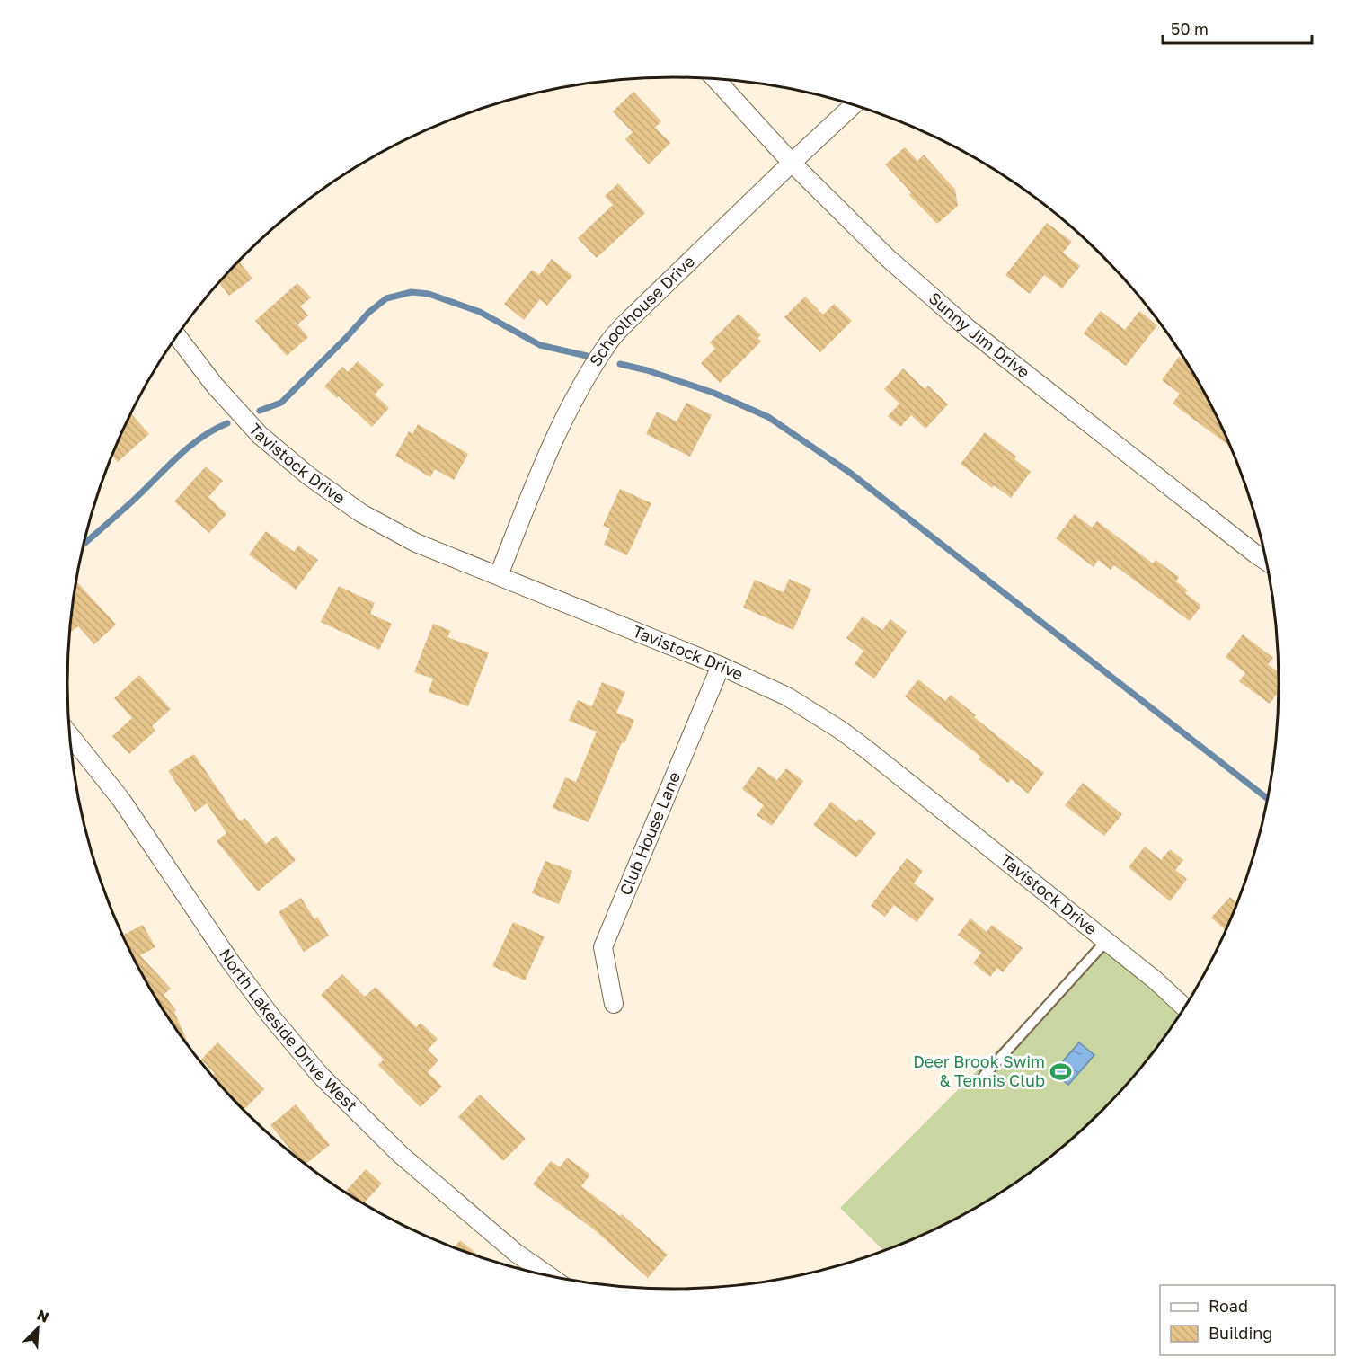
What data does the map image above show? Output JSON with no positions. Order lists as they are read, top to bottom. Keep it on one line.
{"streets":{"street":["Schoolhouse Drive","Sunny Jim Drive","Tavistock Drive","Club House Lane","North Lakeside Drive West"]},"crossings":[["Schoolhouse Drive","Sunny Jim Drive"],["Schoolhouse Drive","Tavistock Drive"],["Tavistock Drive","Club House Lane"]],"places":{"sports":["Deer Brook Swim & Tennis Club"]},"legend":["Road","Building"],"scale_bar":"50 m","north":"top right"}
